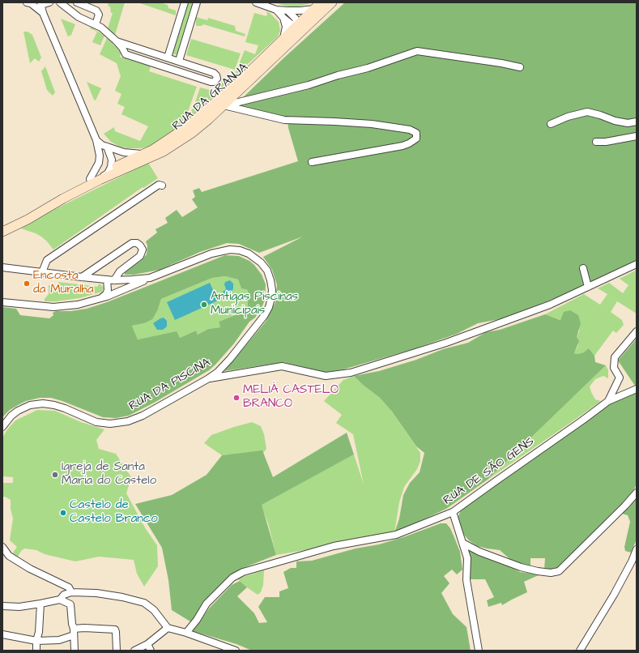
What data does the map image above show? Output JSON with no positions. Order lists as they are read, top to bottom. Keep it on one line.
{"streets":{"main road":["RUA DA GRANJA"],"street":["RUA DA PISCINA","RUA DE SÃO GENS"]},"places":["Encosta da Muralha","Antigas Piscinas Municipais","MELIÁ CASTELO BRANCO","Igreja de Santa Maria do Castelo","Castelo de Castelo Branco"]}
